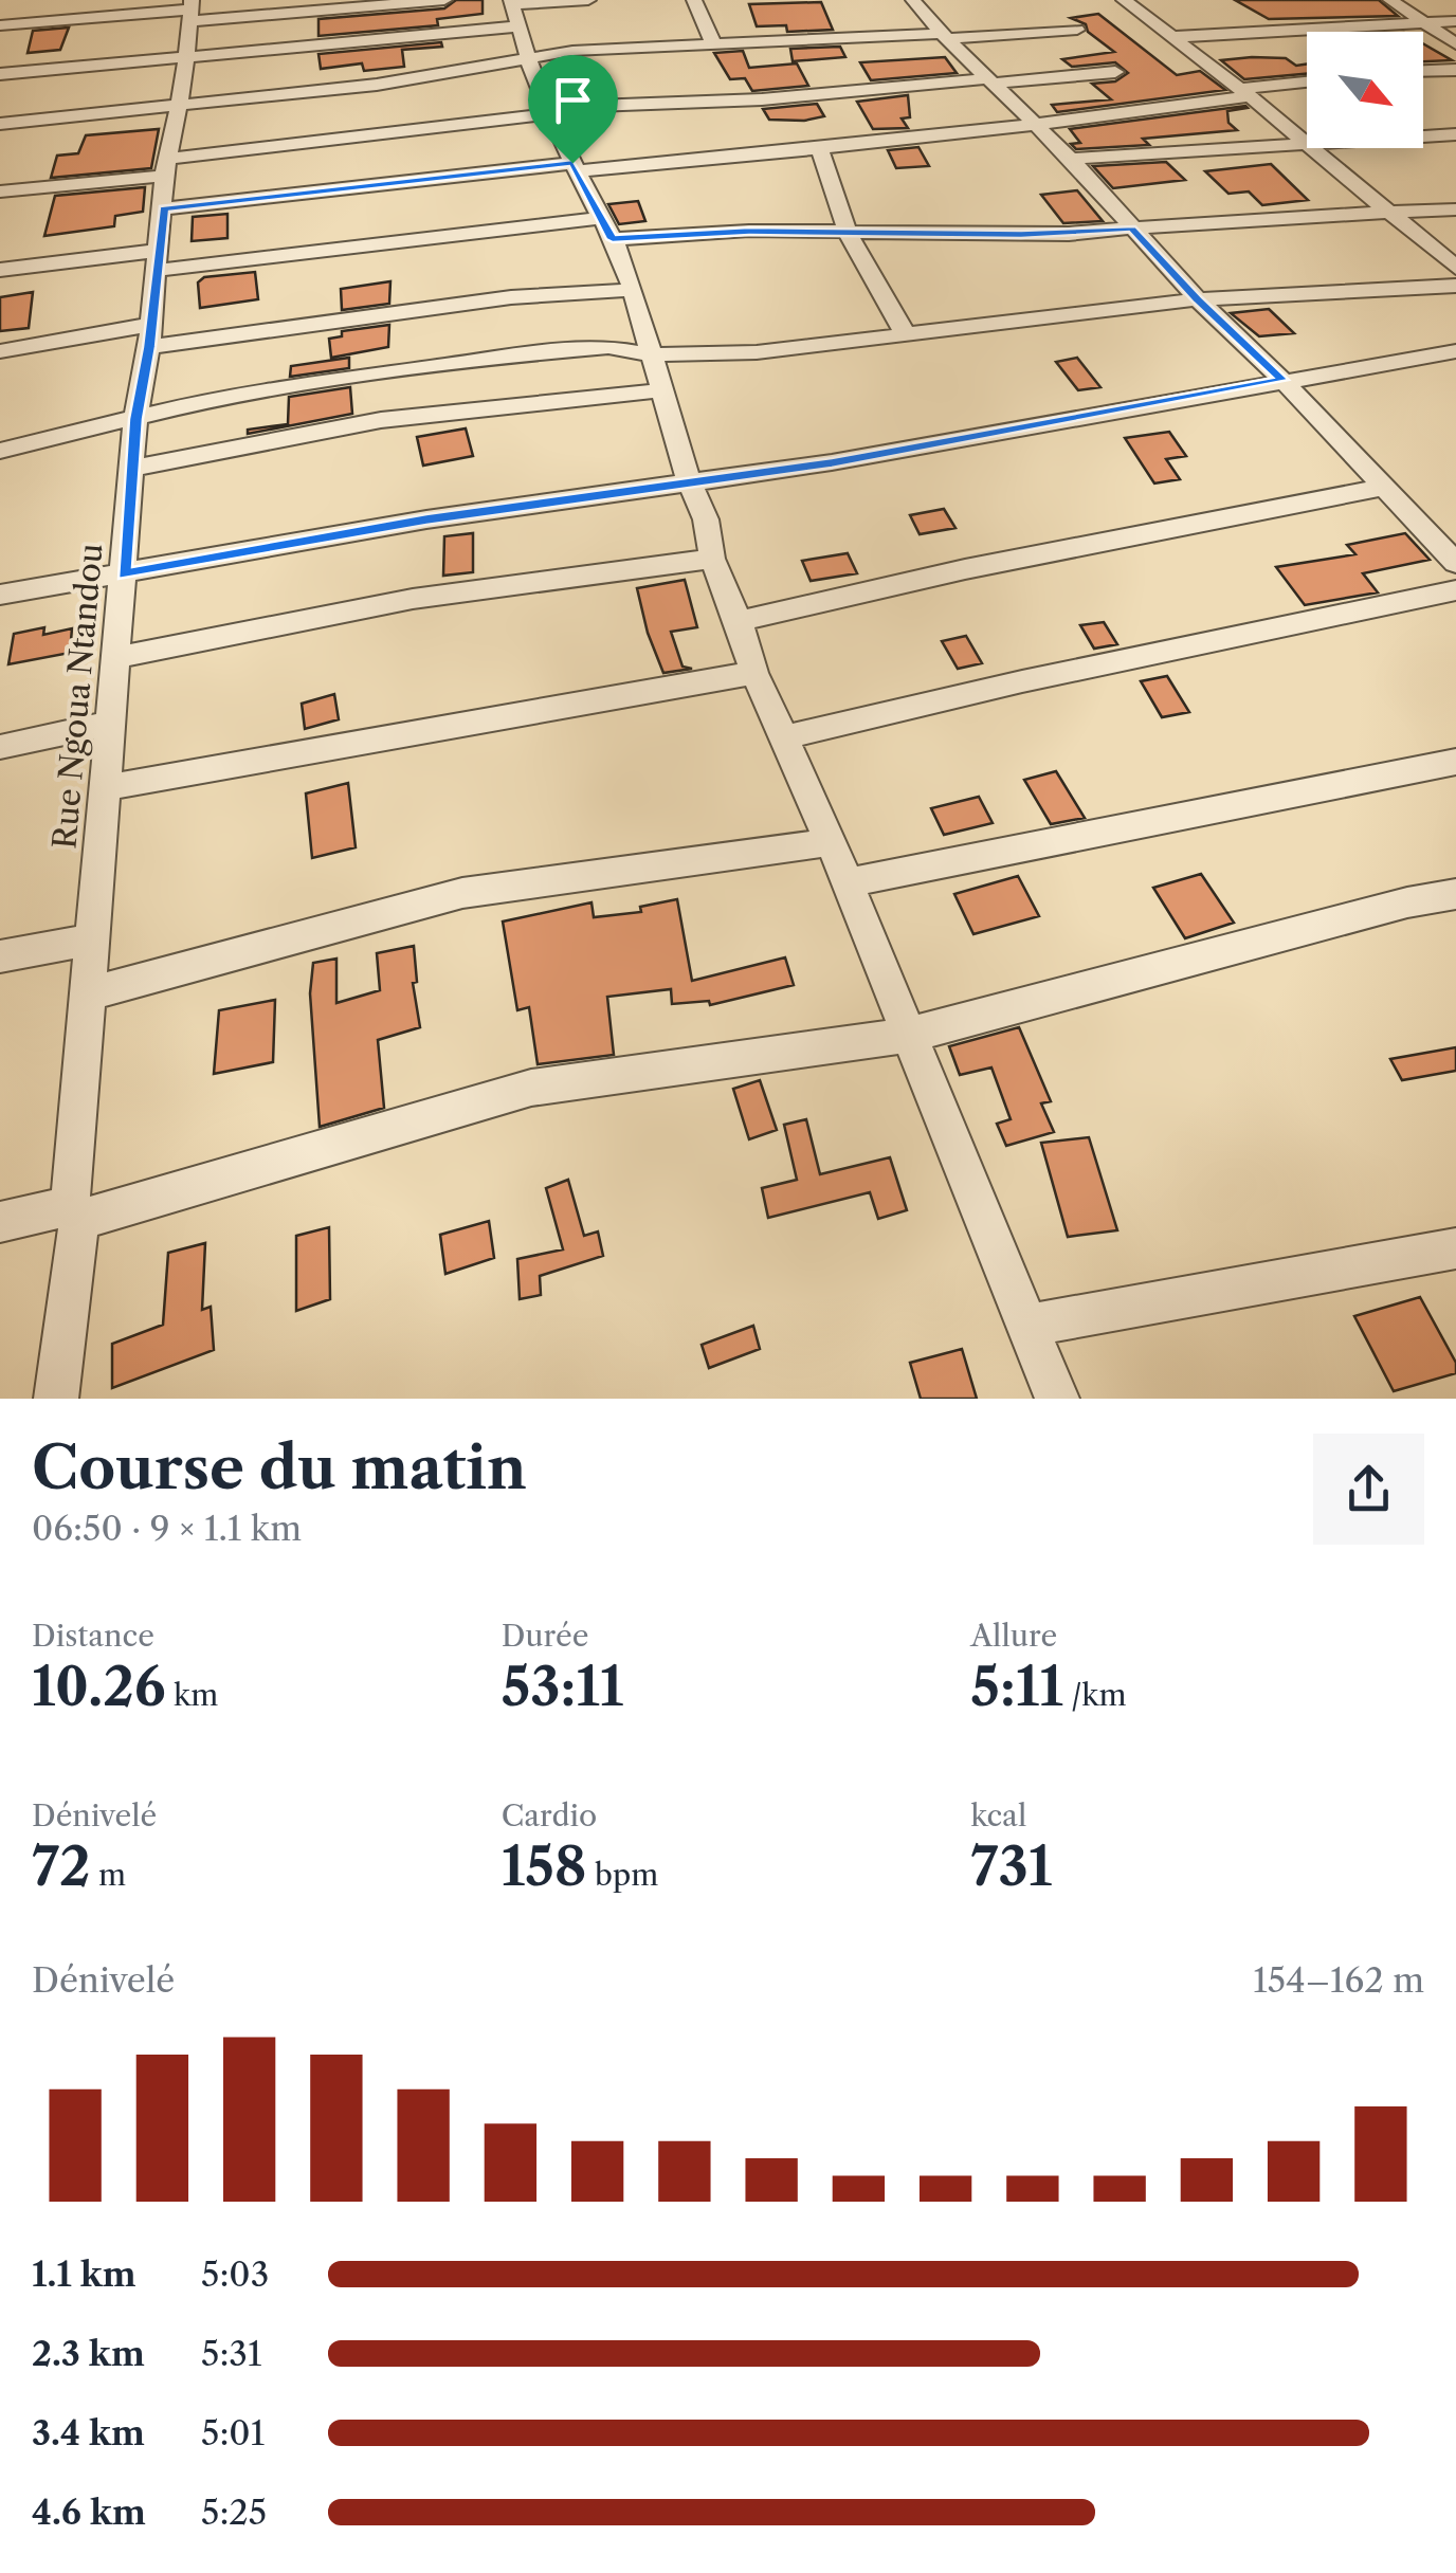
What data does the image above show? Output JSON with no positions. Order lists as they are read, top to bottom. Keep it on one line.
{"streets":{"street":["Rue Ngoua Ntandou"]},"north":"bottom right","page":{"heading":["Course du matin","06:50 · 9 × 1.1 km"],"stats":[["Distance","10.26 km"],["Durée","53:11"],["Allure","5:11 /km"],["Dénivelé","72 m"],["Cardio","158 bpm"],["kcal","731"]],"chart":["Dénivelé","154–162 m"],"list":[{"name":"1.1 km","note":"5:03"},{"name":"2.3 km","note":"5:31"},{"name":"3.4 km","note":"5:01"},{"name":"4.6 km","note":"5:25"}]}}
